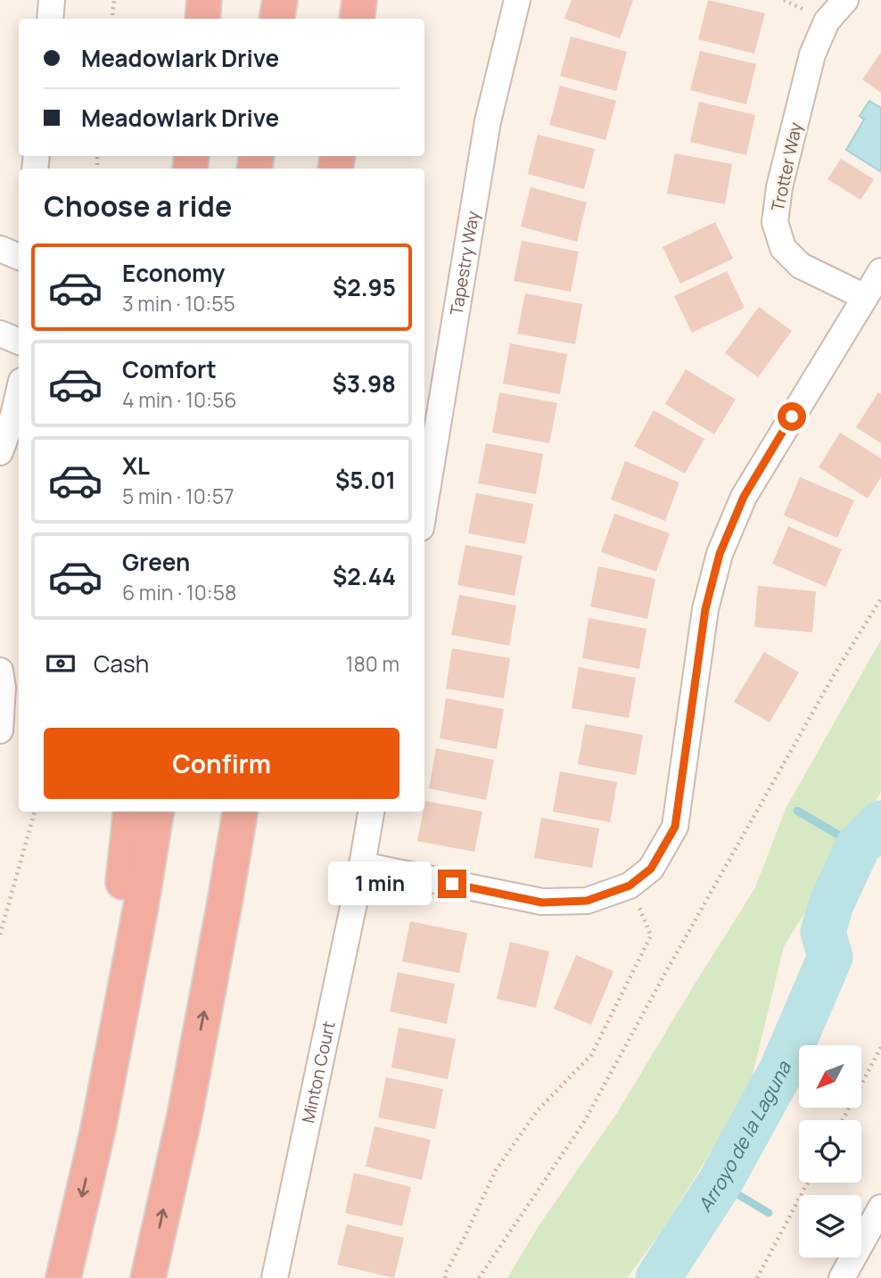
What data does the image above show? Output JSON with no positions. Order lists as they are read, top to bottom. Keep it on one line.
{"streets":{"street":["Trotter Way","Tapestry Way","Minton Court"]},"water":["Arroyo de la Laguna"],"north":"bottom left","page":{"banner":["Meadowlark Drive","Meadowlark Drive"],"heading":"Choose a ride","list":[{"name":"Economy","note":"3 min · 10:55","value":"$2.95"},{"name":"Comfort","note":"4 min · 10:56","value":"$3.98"},{"name":"XL","note":"5 min · 10:57","value":"$5.01"},{"name":"Green","note":"6 min · 10:58","value":"$2.44"}],"pay":["Cash","180 m"],"buttons":"Confirm","bubble":"1 min"}}
